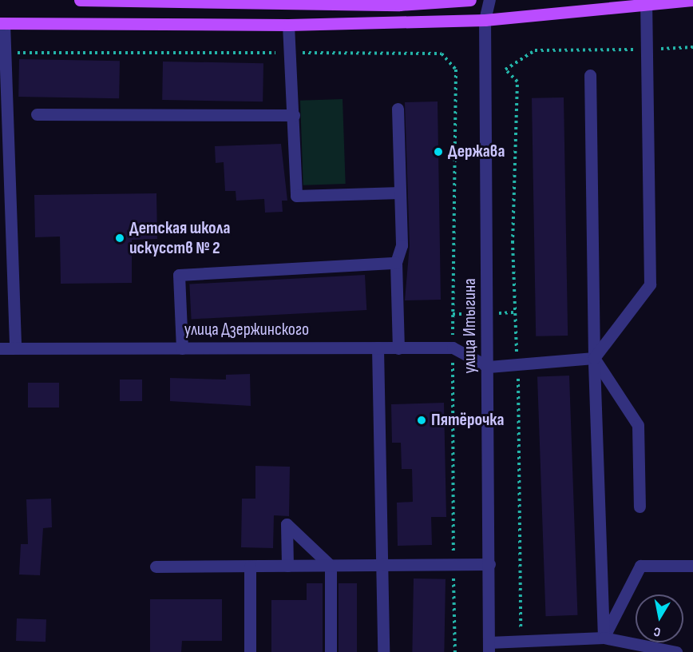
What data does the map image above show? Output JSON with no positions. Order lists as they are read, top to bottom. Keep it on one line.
{"streets":{"street":["улица Итыгина","улица Дзержинского"]},"crossings":[["улица Итыгина","улица Дзержинского"]],"places":["Держава","Детская школа искусств № 2","Пятёрочка"],"north":"bottom"}
